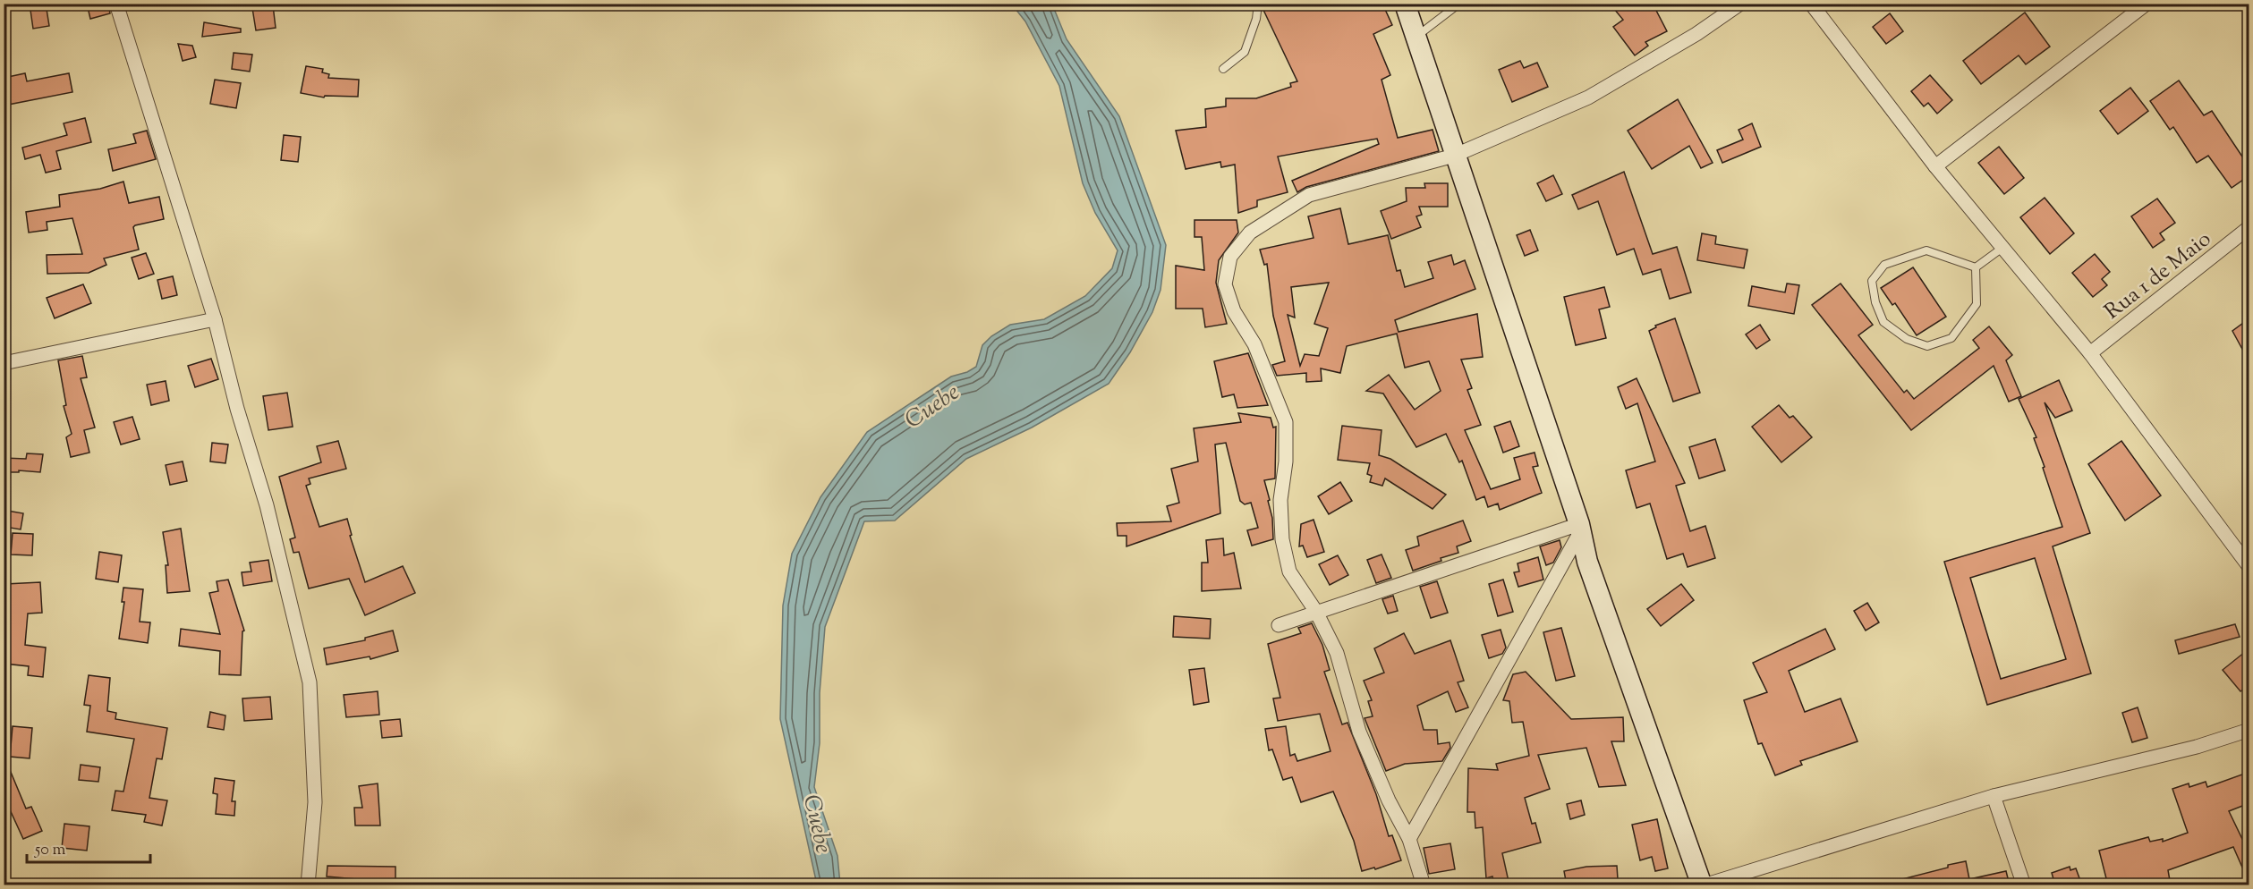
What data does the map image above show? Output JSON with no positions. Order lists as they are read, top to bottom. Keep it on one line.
{"streets":{"street":["Rua 1 de Maio"]},"water":["Cuebe"],"scale_bar":"50 m"}
